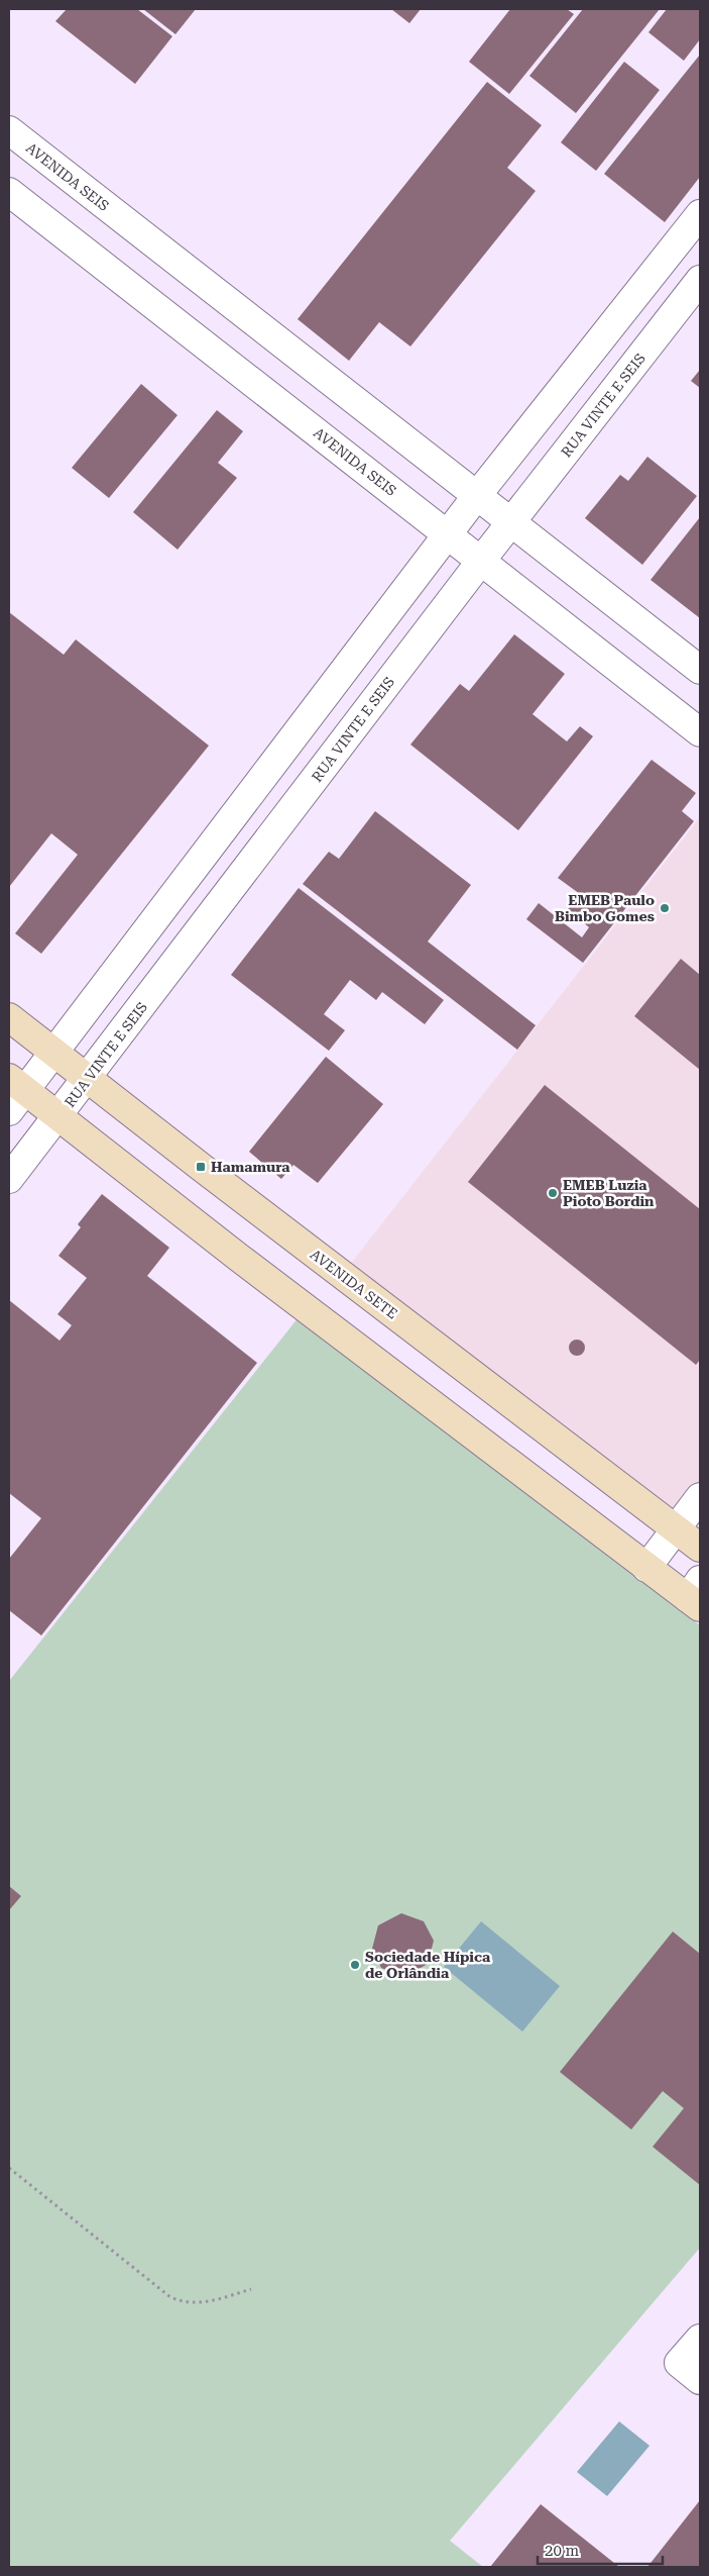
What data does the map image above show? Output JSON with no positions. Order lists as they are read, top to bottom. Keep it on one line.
{"streets":{"street":["AVENIDA SEIS","RUA VINTE E SEIS","AVENIDA SETE"]},"crossings":[["AVENIDA SEIS","RUA VINTE E SEIS"],["RUA VINTE E SEIS","AVENIDA SETE"]],"places":{"other":["EMEB Paulo Bimbo Gomes","EMEB Luzia Pioto Bordin","Sociedade Hípica de Orlândia"],"transit":["Hamamura"]},"scale_bar":"20 m"}
